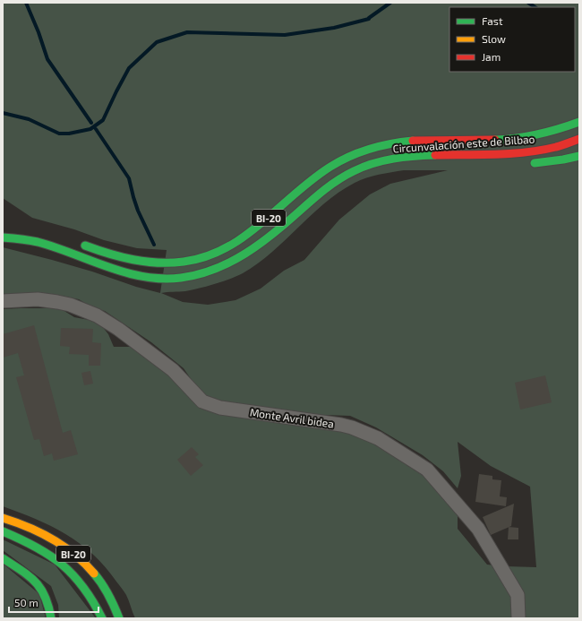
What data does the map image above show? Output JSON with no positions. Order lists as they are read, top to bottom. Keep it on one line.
{"streets":{"main road":["Circunvalación este de Bilbao","BI-20"],"street":["Monte Avril bidea"]},"legend":["Fast","Slow","Jam"],"scale_bar":"50 m"}
